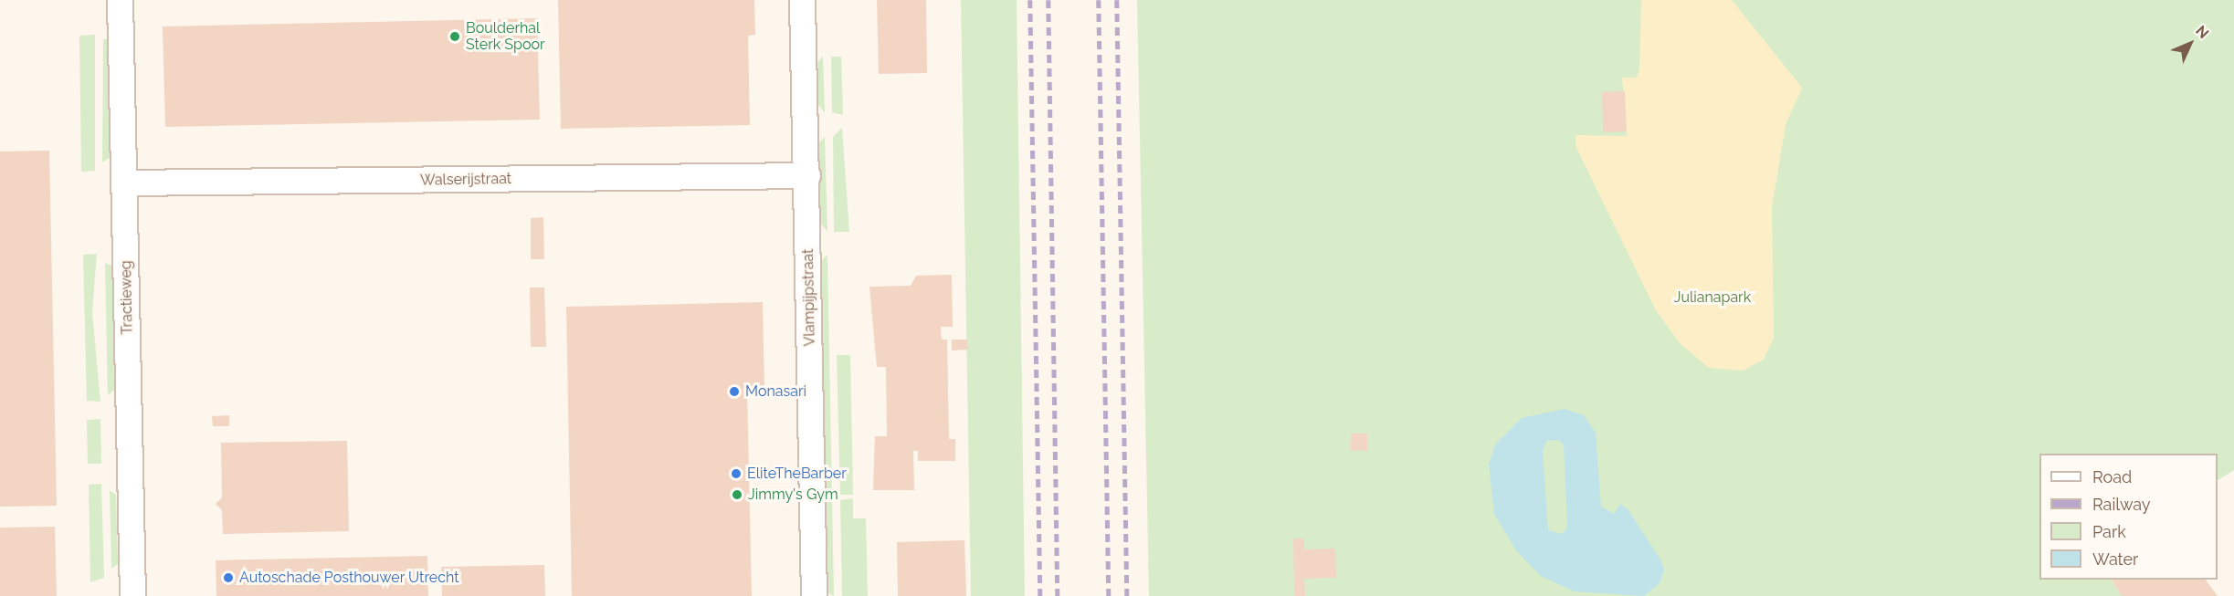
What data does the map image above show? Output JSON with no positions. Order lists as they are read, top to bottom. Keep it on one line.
{"streets":{"street":["Walserijstraat","Tractieweg","Vlampijpstraat"]},"crossings":[["Walserijstraat","Tractieweg"],["Walserijstraat","Vlampijpstraat"]],"parks":["Julianapark"],"places":["Boulderhal Sterk Spoor","Monasari","EliteTheBarber","Jimmy's Gym","Autoschade Posthouwer Utrecht"],"legend":["Road","Railway","Park","Water"],"north":"top right"}
